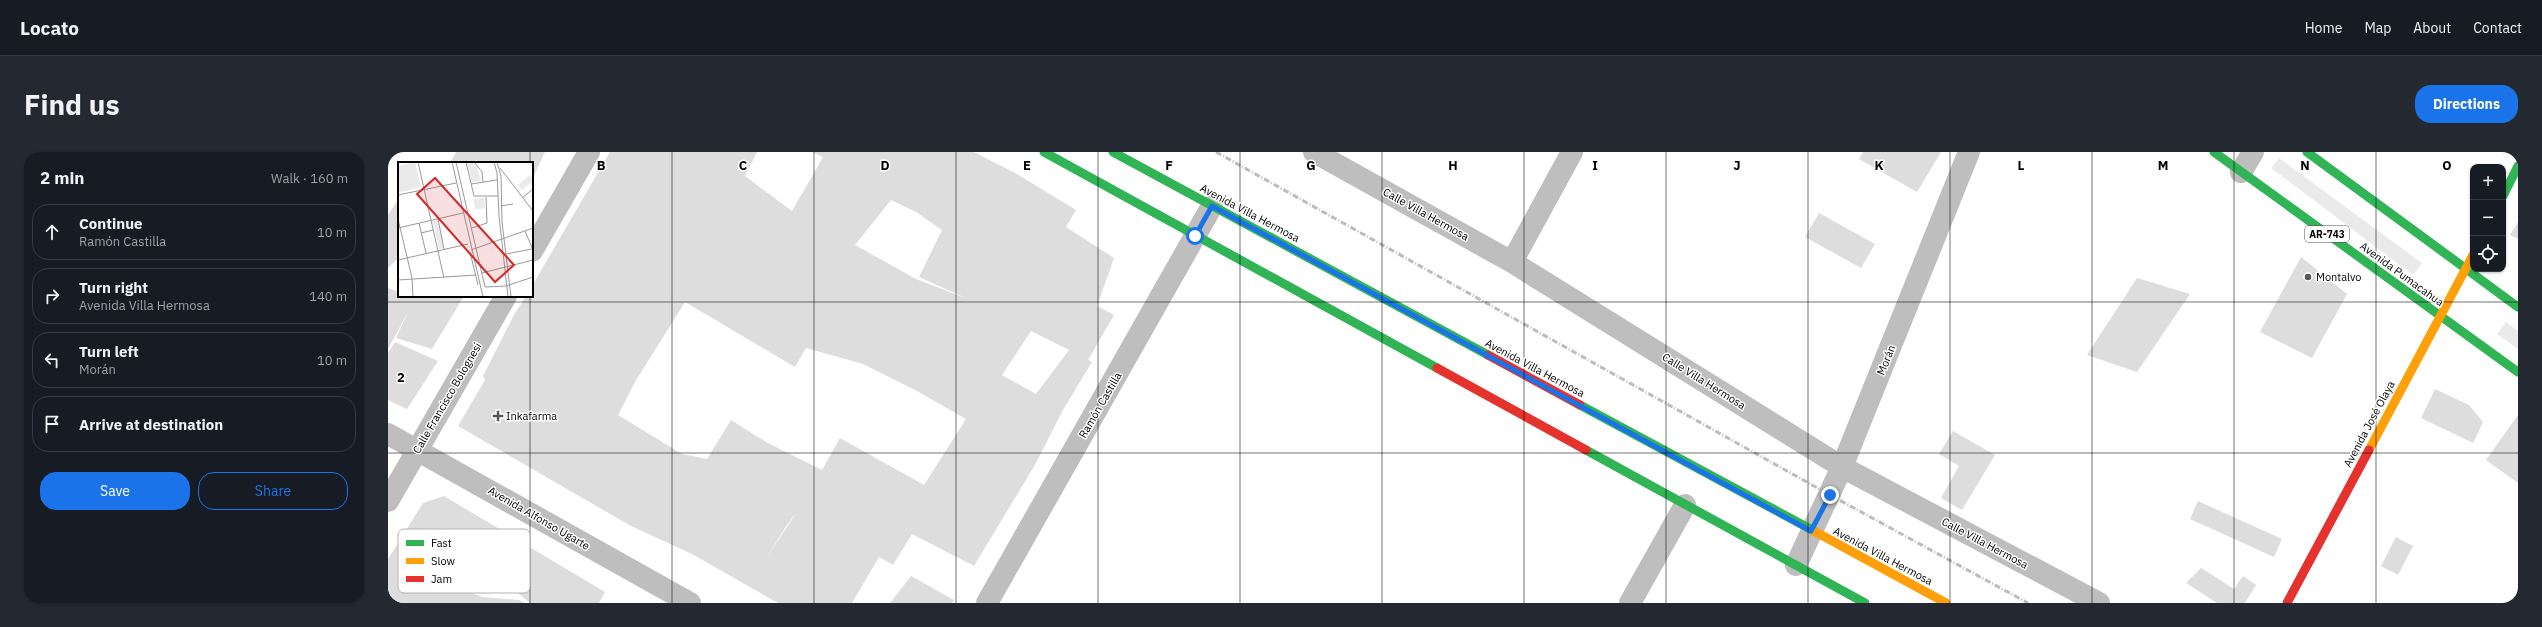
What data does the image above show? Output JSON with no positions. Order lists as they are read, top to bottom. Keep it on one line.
{"streets":{"main road":["Avenida Villa Hermosa","AR-743","Avenida Pumacahua","Avenida José Olaya"],"street":["Calle Villa Hermosa","Morán","Calle Francisco Bolognesi","Ramón Castilla","Avenida Alfonso Ugarte"]},"crossings":[["Avenida Villa Hermosa","Morán"],["Avenida Villa Hermosa","Ramón Castilla"],["Calle Villa Hermosa","Morán"],["Avenida Pumacahua","Avenida José Olaya"],["Calle Francisco Bolognesi","Avenida Alfonso Ugarte"]],"places":{"other":["Montalvo"],"health":["Inkafarma"]},"legend":["Fast","Slow","Jam"],"page":{"header":"Locato","nav":["Home","Map","About","Contact"],"buttons":["Directions",["Save","Share"]],"title":"Find us","heading":["2 min","Walk · 160 m"],"map_buttons":["+","−"],"list":[["Continue","Ramón Castilla","10 m"],["Turn right","Avenida Villa Hermosa","140 m"],["Turn left","Morán","10 m"],"Arrive at destination"]},"grid":{"columns":["B","C","D","E","F","G","H","I","J","K","L","M","N","O"],"rows":["2"]}}
